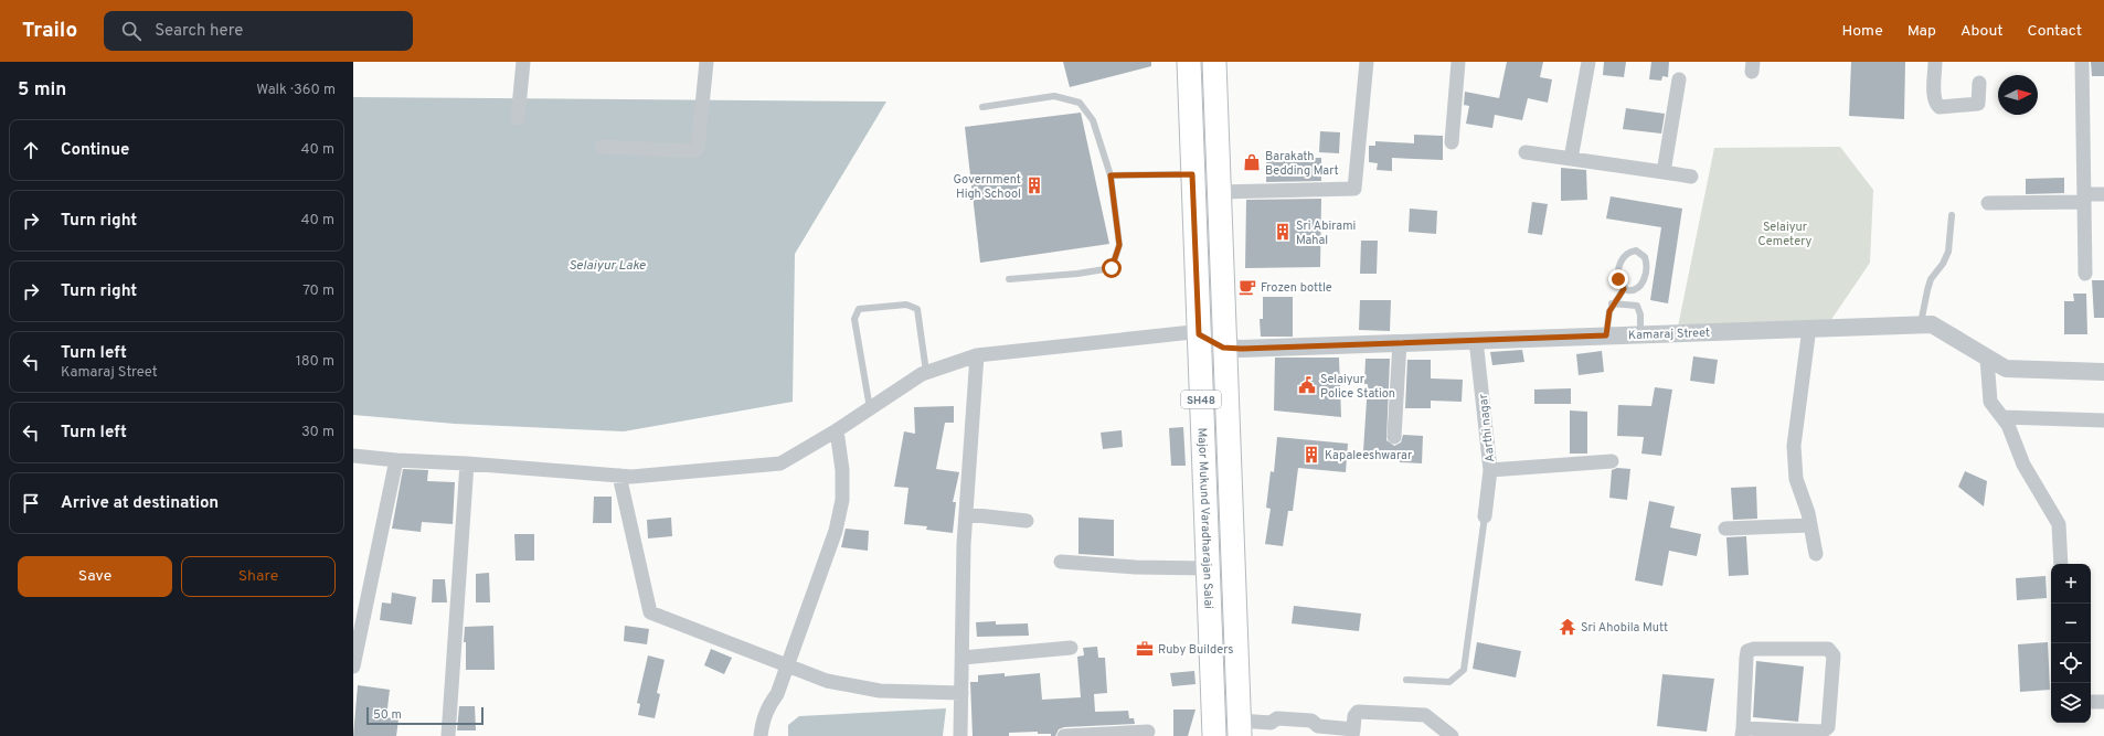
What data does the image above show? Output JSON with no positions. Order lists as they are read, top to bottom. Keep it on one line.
{"streets":{"main road":["SH48","Major Mukund Varadharajan Salai"],"street":["Kamaraj Street","Aarthi nagar"]},"crossings":[["Kamaraj Street","Aarthi nagar"],["Kamaraj Street","Major Mukund Varadharajan Salai"]],"water":["Selaiyur Lake"],"parks":["Selaiyur Cemetery"],"places":{"shop":["Barakath Bedding Mart"],"building":["Government High School","Sri Abirami Mahal","Kapaleeshwarar"],"cafe":["Frozen bottle"],"public building":["Selaiyur Police Station"],"temple":["Sri Ahobila Mutt"],"office":["Ruby Builders"]},"scale_bar":"50 m","north":"right","page":{"header":"Trailo","search":"Search here","nav":["Home","Map","About","Contact"],"heading":["5 min","Walk · 360 m"],"list":[["Continue","40 m"],["Turn right","40 m"],["Turn right","70 m"],["Turn left","Kamaraj Street","180 m"],["Turn left","30 m"],"Arrive at destination"],"buttons":["Save","Share"],"map_buttons":["+","−"],"scale":"50 m"}}
